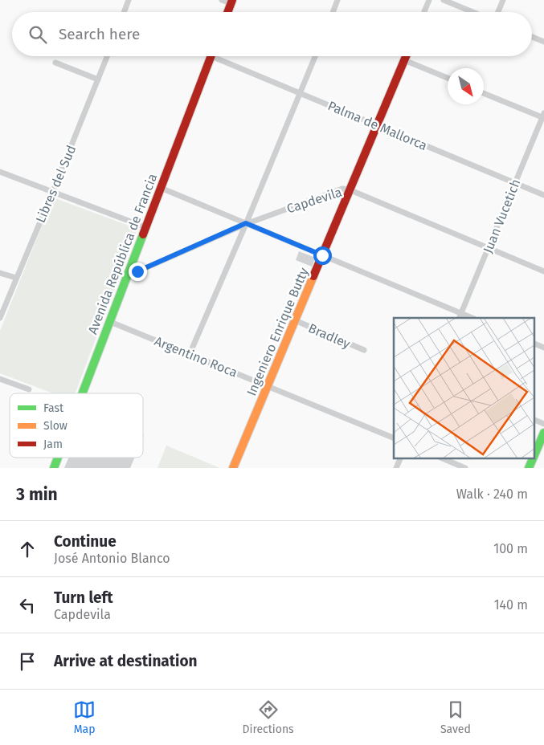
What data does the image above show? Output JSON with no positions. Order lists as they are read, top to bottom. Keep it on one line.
{"streets":{"main road":["Avenida República de Francia","Ingeniero Enrique Butty"],"street":["Palma de Mallorca","Libres del Sud","Capdevila","Juan Vucetich","Bradley","Argentino Roca"]},"crossings":[["Palma de Mallorca","Juan Vucetich"],["Palma de Mallorca","Ingeniero Enrique Butty"],["Capdevila","Juan Vucetich"],["Capdevila","Avenida República de Francia"],["Capdevila","Ingeniero Enrique Butty"],["Avenida República de Francia","Argentino Roca"],["Ingeniero Enrique Butty","Bradley"],["Ingeniero Enrique Butty","Argentino Roca"]],"legend":["Fast","Slow","Jam"],"north":"bottom right","page":{"search":"Search here","heading":["3 min","Walk · 240 m"],"list":[["Continue","José Antonio Blanco","100 m"],["Turn left","Capdevila","140 m"],"Arrive at destination"],"nav":["Map","Directions","Saved"]}}
